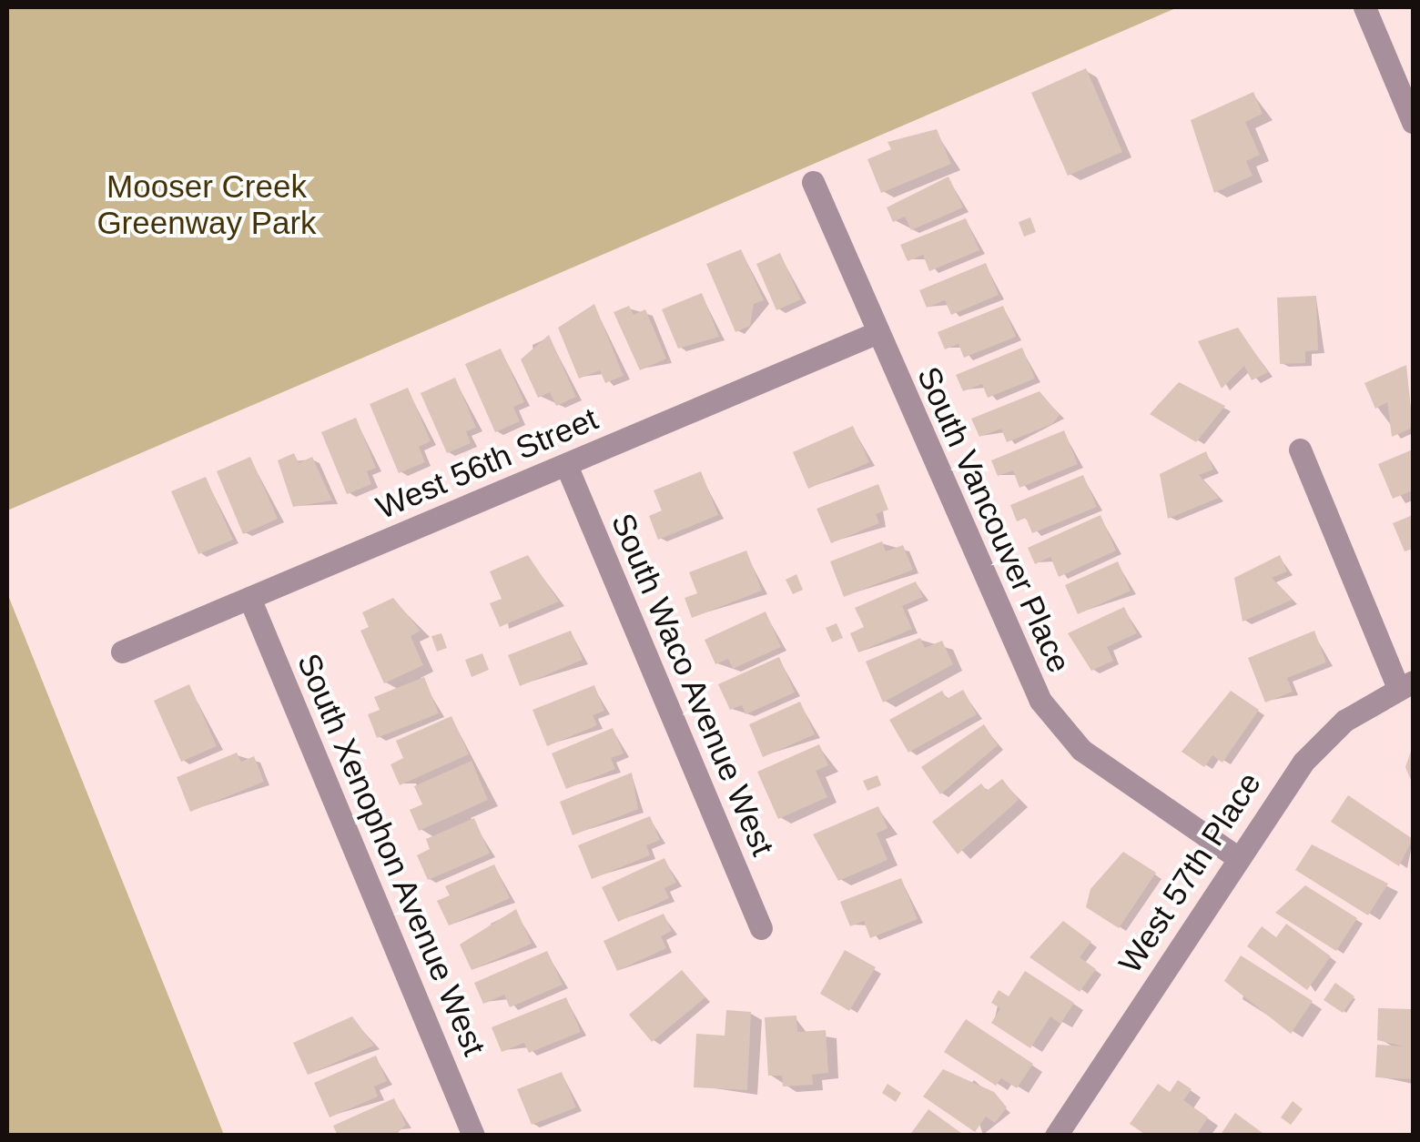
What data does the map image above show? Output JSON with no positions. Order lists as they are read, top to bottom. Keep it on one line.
{"streets":{"street":["West 56th Street","South Vancouver Place","South Waco Avenue West","South Xenophon Avenue West","West 57th Place"]},"crossings":[["West 56th Street","South Vancouver Place"],["West 56th Street","South Waco Avenue West"],["West 56th Street","South Xenophon Avenue West"],["South Vancouver Place","West 57th Place"]],"parks":["Mooser Creek Greenway Park"]}
